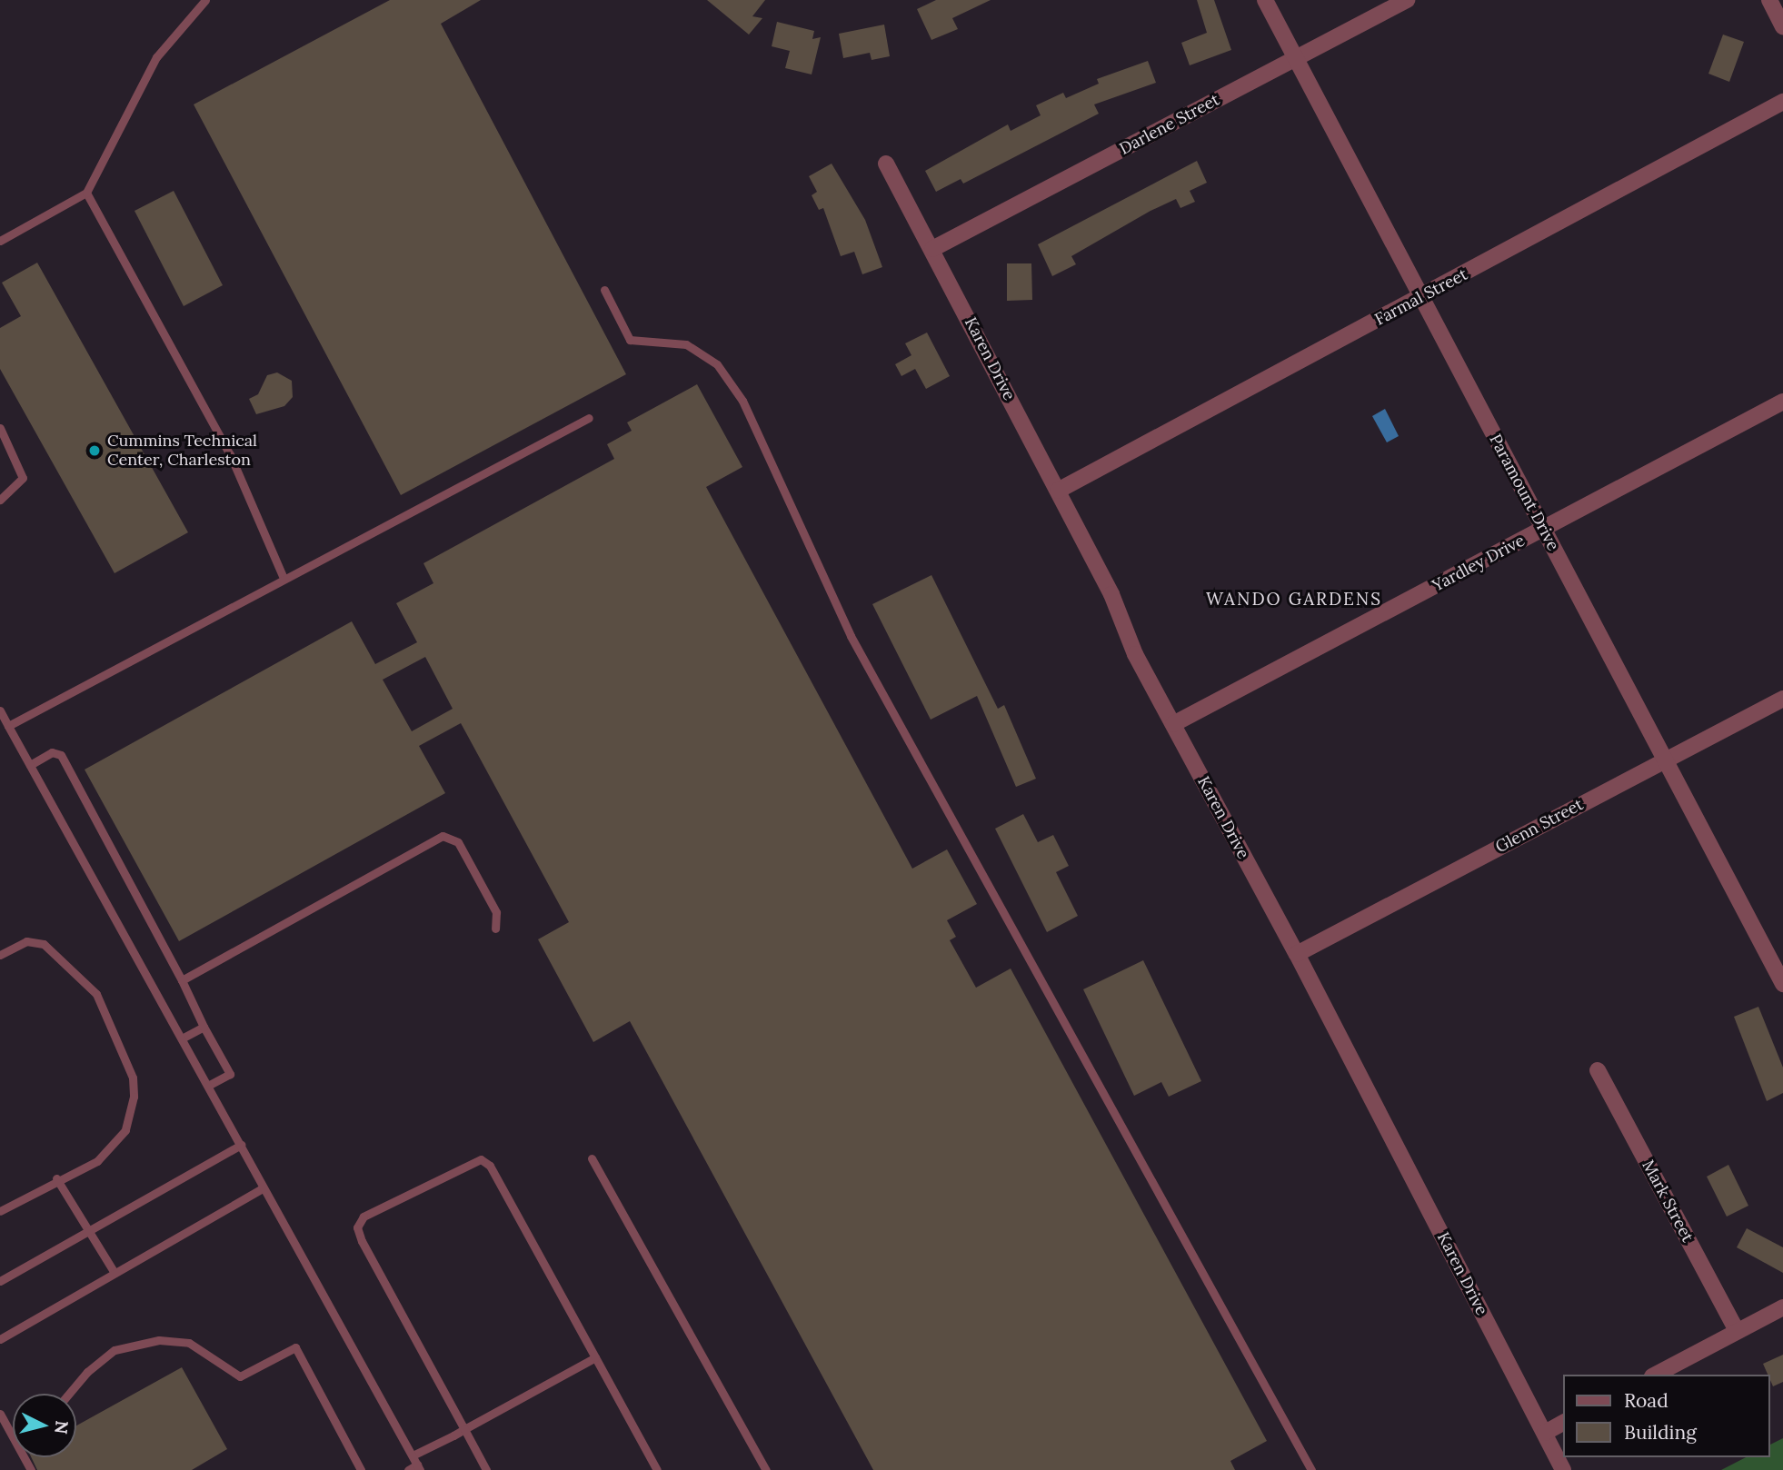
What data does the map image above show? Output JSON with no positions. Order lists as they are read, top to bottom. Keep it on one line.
{"streets":{"street":["Darlene Street","Farmal Street","Karen Drive","Paramount Drive","Yardley Drive","Glenn Street","Mark Street"]},"crossings":[["Darlene Street","Karen Drive"],["Darlene Street","Paramount Drive"],["Farmal Street","Karen Drive"],["Farmal Street","Paramount Drive"],["Karen Drive","Yardley Drive"],["Karen Drive","Glenn Street"],["Paramount Drive","Yardley Drive"],["Paramount Drive","Glenn Street"]],"districts":["WANDO GARDENS"],"places":["Cummins Technical Center, Charleston"],"legend":["Road","Building"],"north":"right"}
